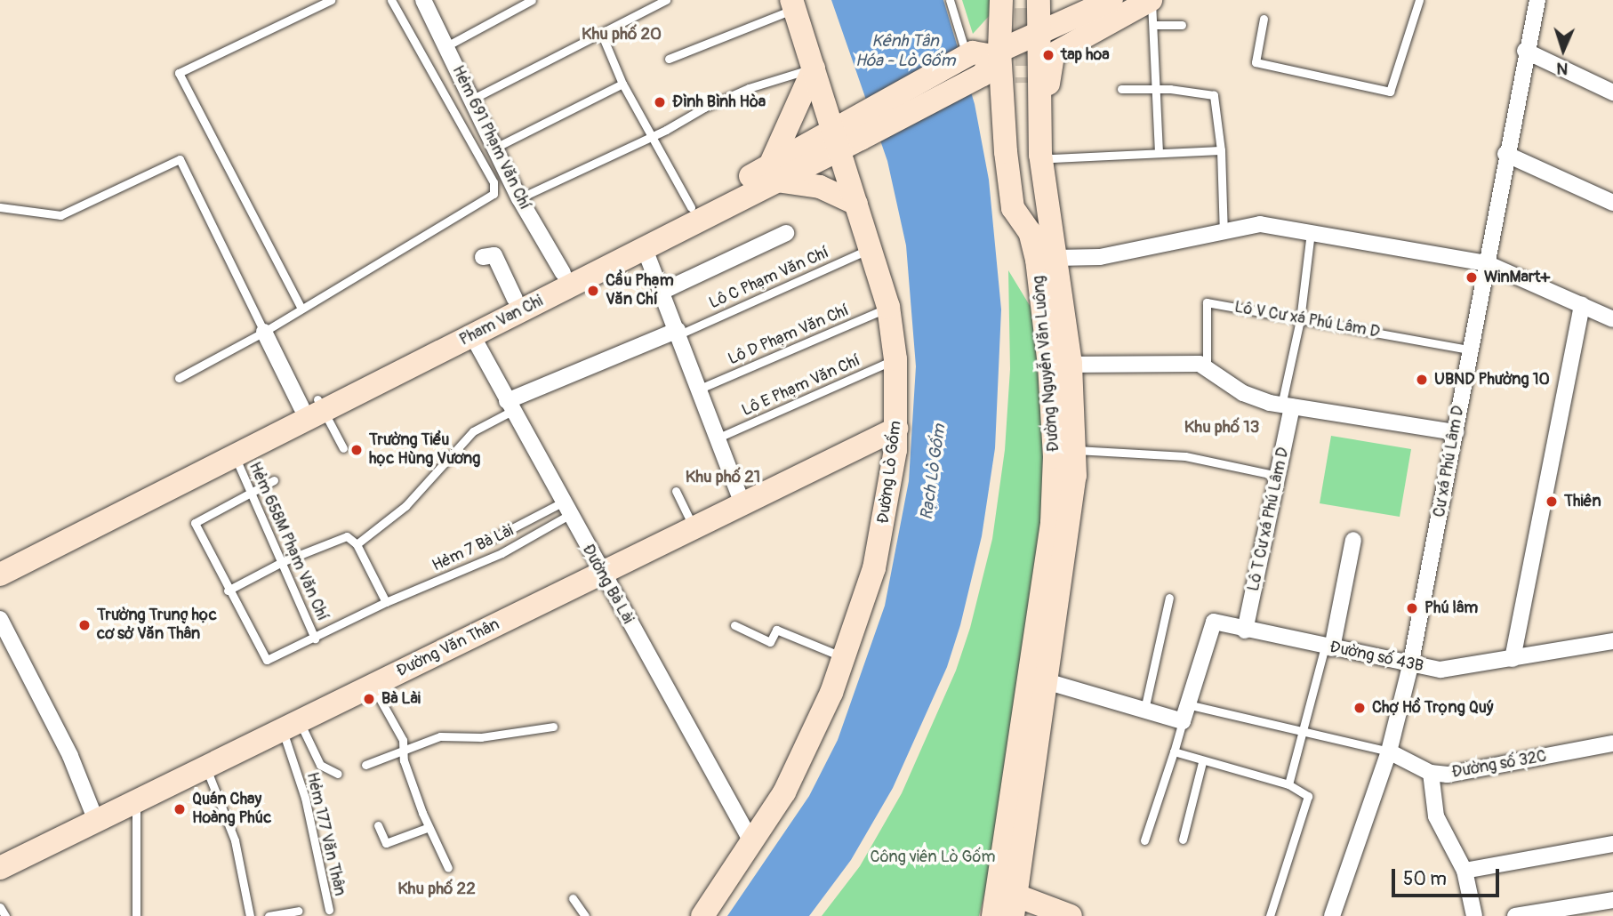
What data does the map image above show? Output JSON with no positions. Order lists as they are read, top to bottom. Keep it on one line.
{"streets":{"main road":["Pham Van Chi","Đường Nguyễn Văn Luông","Đường Lò Gốm","Đường Văn Thân"],"street":["Hẻm 691 Phạm Văn Chí","Cư xá Phú Lâm D","Lô T Cư xá Phú Lâm D","Đường Bà Lài","Đường số 43B","Đường số 32C"],"lane":["Lô C Phạm Văn Chí","Lô V Cư xá Phú Lâm D","Lô D Phạm Văn Chí","Lô E Phạm Văn Chí","Hẻm 658M Phạm Văn Chí","Hẻm 7 Bà Lài","Hẻm 177 Văn Thân"]},"crossings":[["Hẻm 691 Phạm Văn Chí","Pham Van Chi"],["Lô C Phạm Văn Chí","Đường Lò Gốm"],["Lô V Cư xá Phú Lâm D","Cư xá Phú Lâm D"],["Pham Van Chi","Đường Nguyễn Văn Luông"],["Pham Van Chi","Đường Lò Gốm"],["Pham Van Chi","Hẻm 658M Phạm Văn Chí"],["Pham Van Chi","Đường Bà Lài"],["Lô D Phạm Văn Chí","Đường Lò Gốm"],["Lô E Phạm Văn Chí","Đường Lò Gốm"],["Cư xá Phú Lâm D","Đường số 43B"],["Cư xá Phú Lâm D","Đường số 32C"],["Đường Lò Gốm","Đường Bà Lài"],["Đường Lò Gốm","Đường Văn Thân"],["Lô T Cư xá Phú Lâm D","Đường số 43B"],["Hẻm 658M Phạm Văn Chí","Hẻm 7 Bà Lài"],["Hẻm 7 Bà Lài","Đường Bà Lài"],["Đường Bà Lài","Đường Văn Thân"],["Đường Văn Thân","Hẻm 177 Văn Thân"]],"districts":["Khu phố 20","Khu phố 13","Khu phố 21","Khu phố 22"],"water":["Kênh Tân Hóa - Lò Gốm","Rạch Lò Gốm"],"parks":["Công viên Lò Gốm"],"places":["tap hoa","Đình Bình Hòa","WinMart+","Cầu Phạm Văn Chí","UBND Phường 10","Trường Tiểu học Hùng Vương","Thiên","Phú lâm","Trường Trung học cơ sở Văn Thân","Bà Lài","Chợ Hồ Trọng Quý","Quán Chay Hoàng Phúc"],"scale_bar":"50 m","north":"bottom"}
